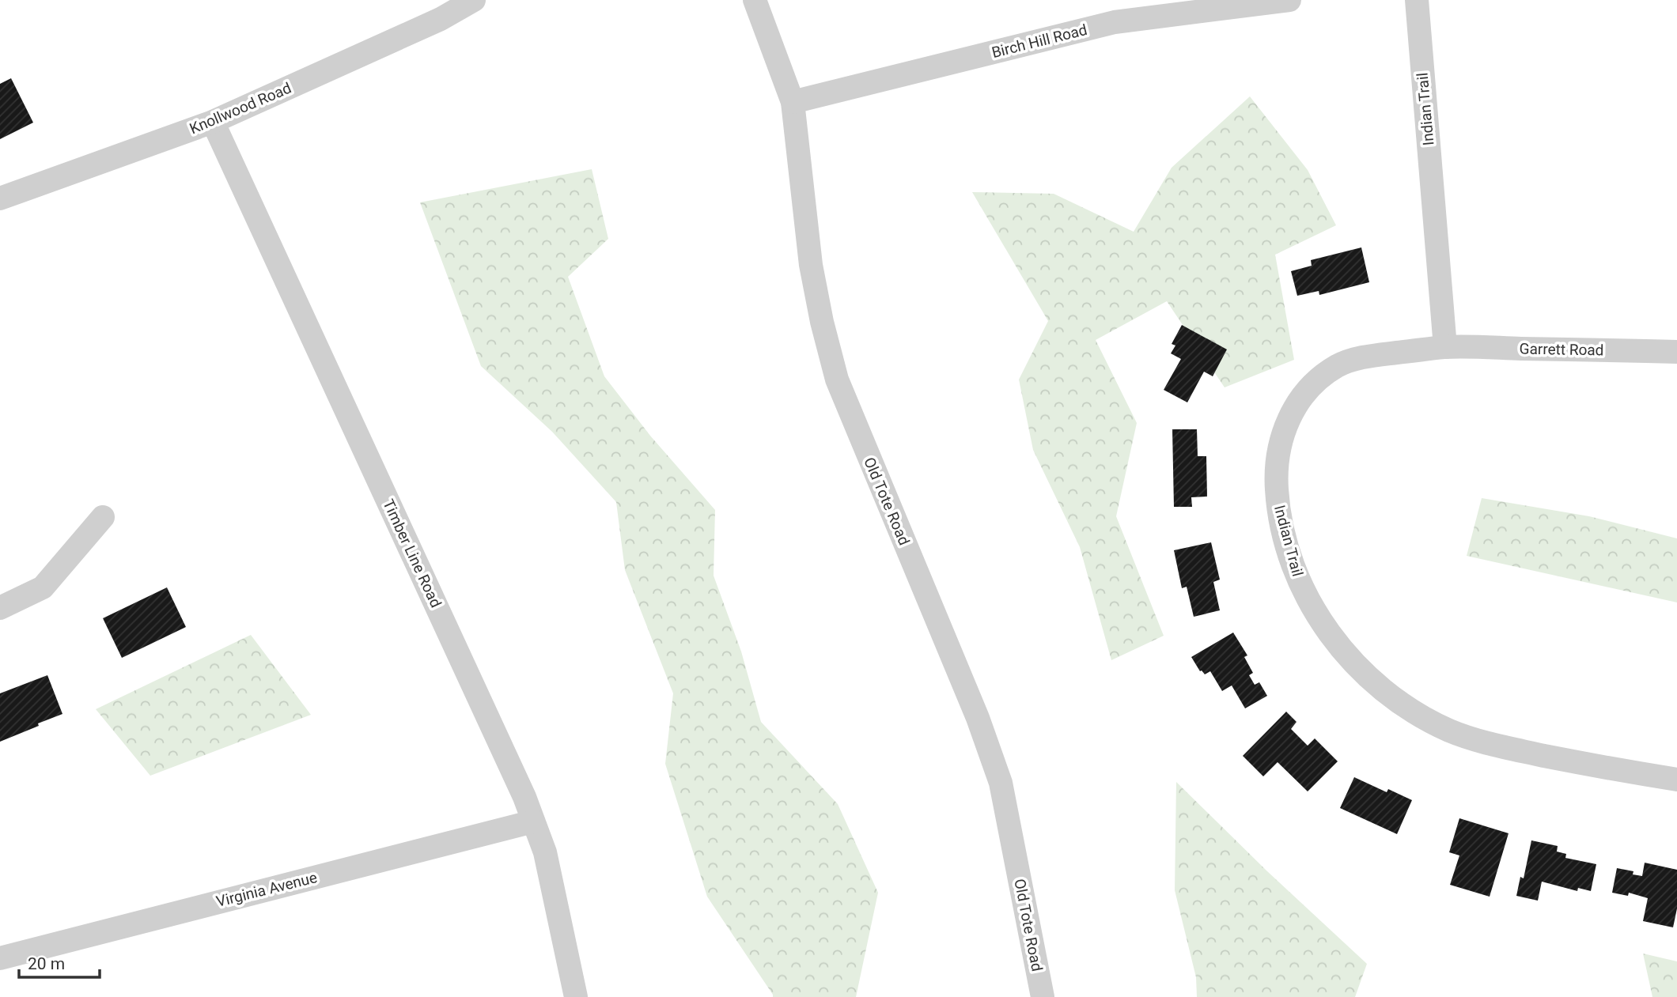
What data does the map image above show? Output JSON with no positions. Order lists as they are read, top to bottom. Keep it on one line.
{"streets":{"street":["Birch Hill Road","Knollwood Road","Indian Trail","Garrett Road","Old Tote Road","Timber Line Road","Virginia Avenue"]},"crossings":[["Birch Hill Road","Old Tote Road"],["Knollwood Road","Timber Line Road"],["Indian Trail","Garrett Road"],["Timber Line Road","Virginia Avenue"]],"scale_bar":"20 m"}
